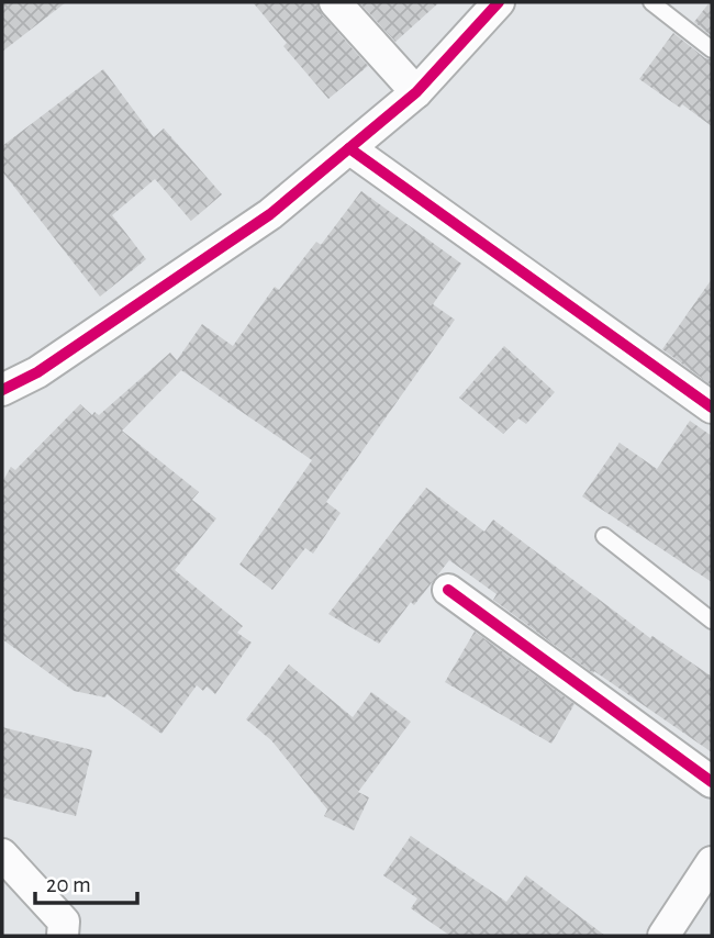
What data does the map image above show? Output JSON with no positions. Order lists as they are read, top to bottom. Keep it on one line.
{"scale_bar":"20 m"}
